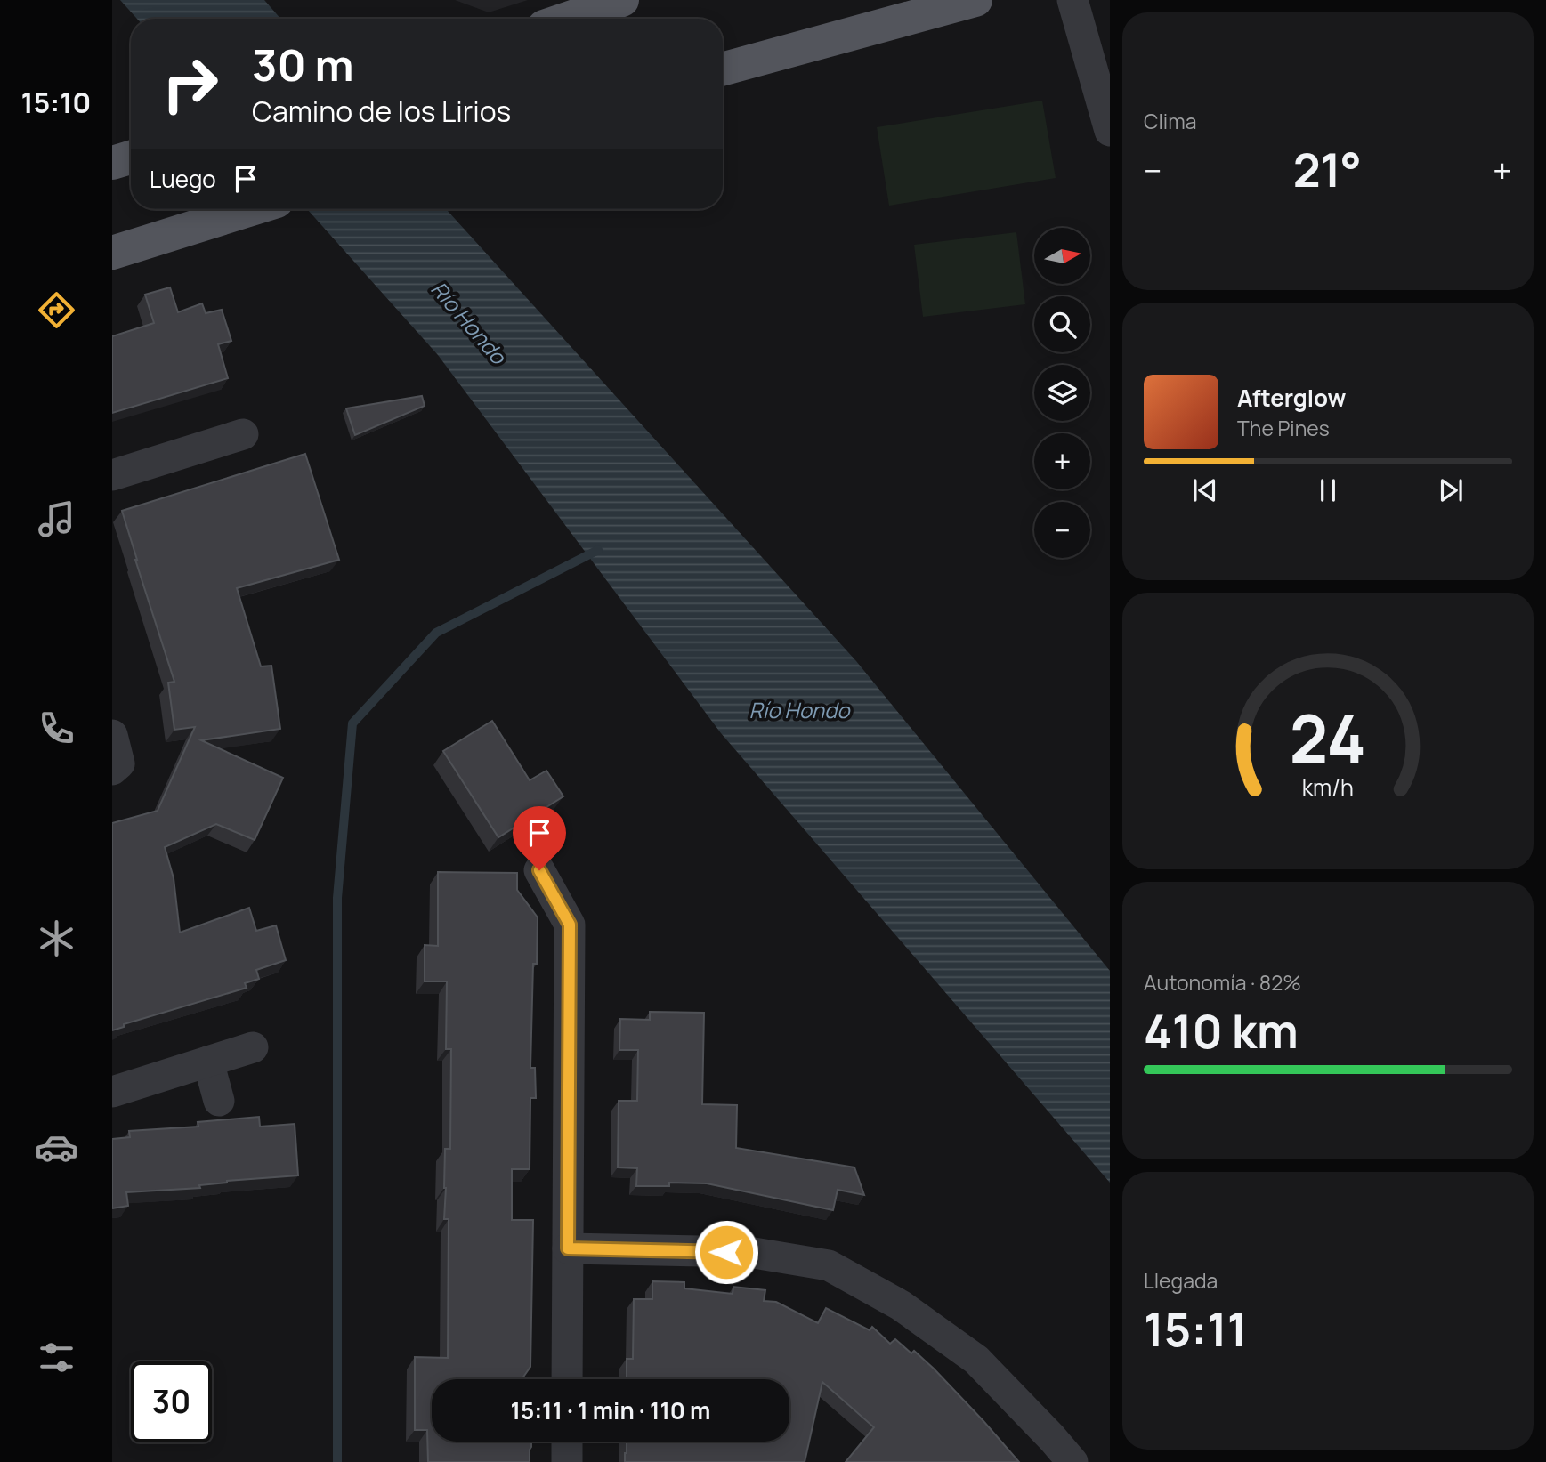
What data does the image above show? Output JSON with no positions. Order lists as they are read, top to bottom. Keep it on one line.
{"water":["Río Hondo"],"north":"right","page":{"tabs":"15:10","tile":["Clima",["Autonomía · 82%","410 km"],["Llegada","15:11"]],"turn":["30 m","Camino de los Lirios"],"heat":["−","21°","+"],"then":"Luego","map_buttons":["+","−"],"song":["Afterglow","The Pines"],"limit":"30","trip":"15:11 · 1 min · 110 m","gauge":["24","km/h"]}}
